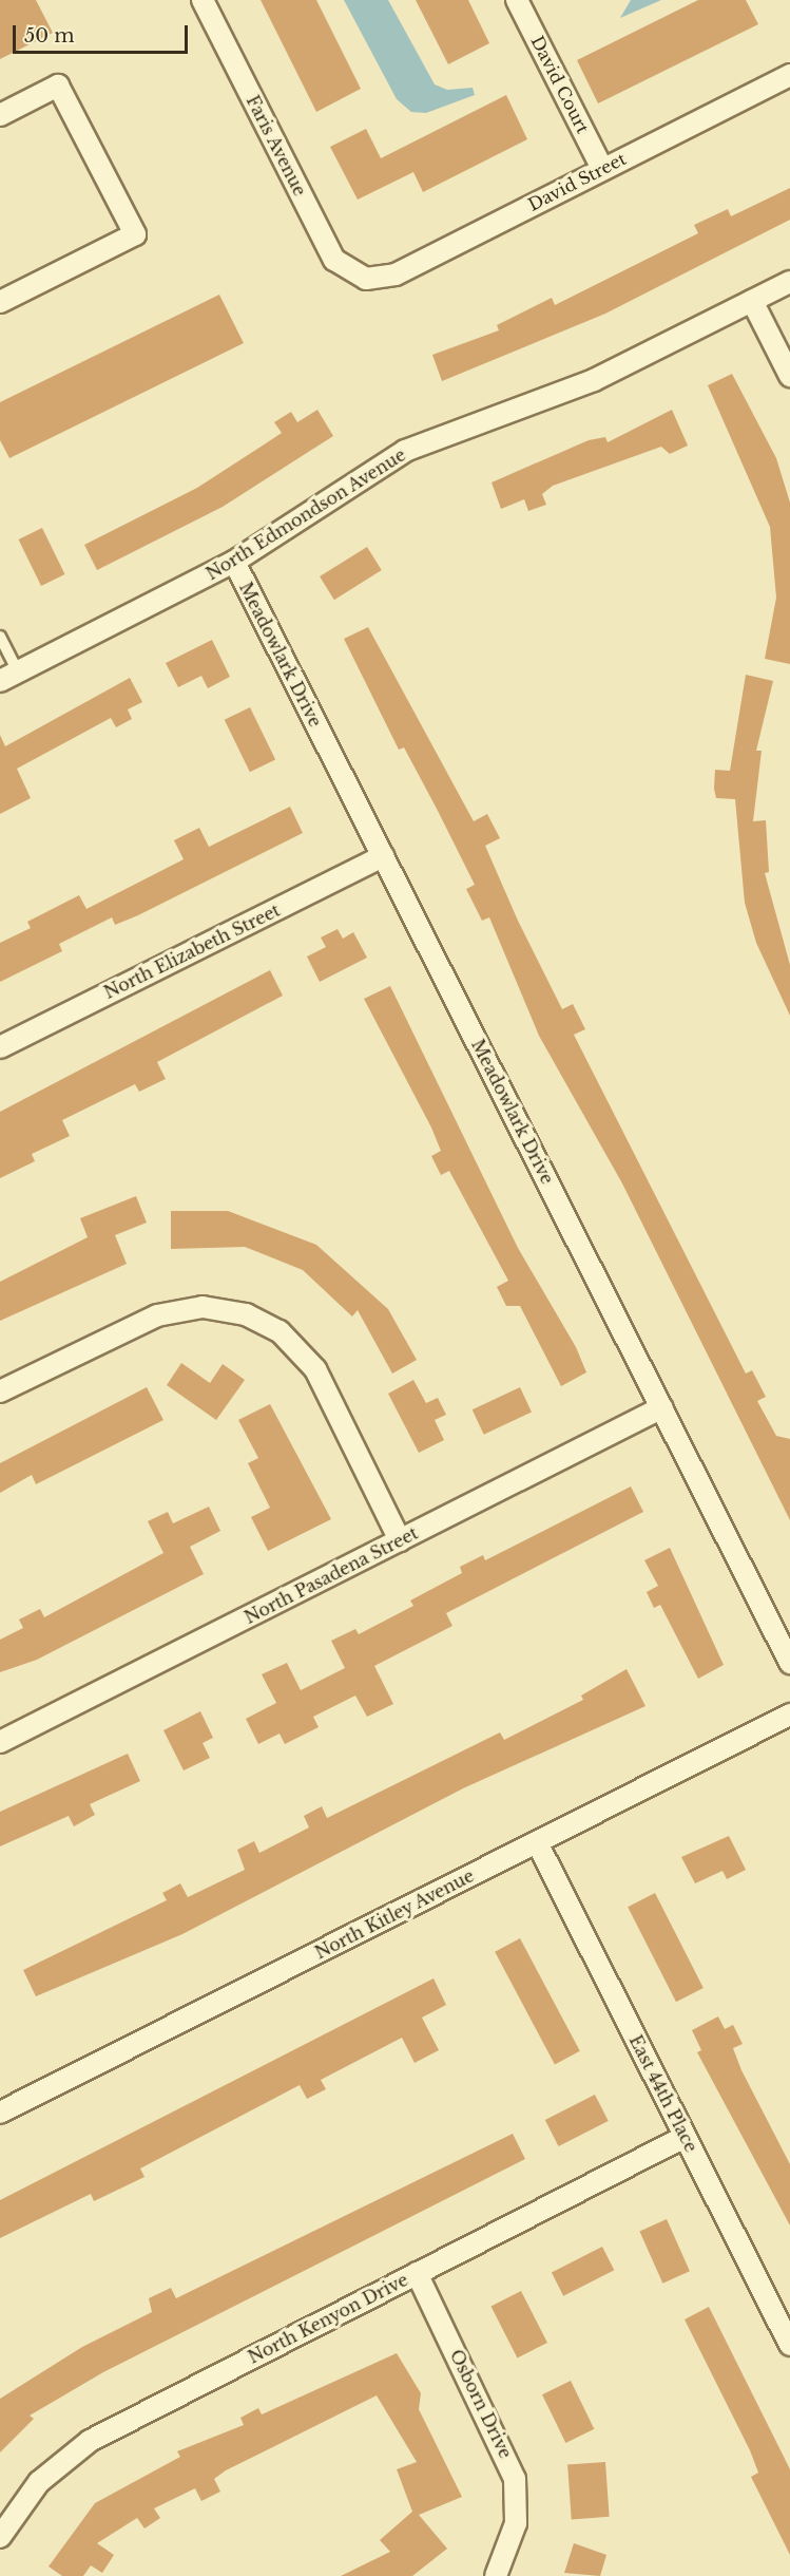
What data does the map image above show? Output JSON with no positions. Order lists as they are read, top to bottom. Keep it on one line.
{"streets":{"street":["David Court","Faris Avenue","David Street","North Edmondson Avenue","Meadowlark Drive","North Elizabeth Street","North Pasadena Street","North Kitley Avenue","East 44th Place","North Kenyon Drive","Osborn Drive"]},"crossings":[["David Court","David Street"],["Faris Avenue","David Street"],["North Edmondson Avenue","Meadowlark Drive"],["Meadowlark Drive","North Elizabeth Street"],["Meadowlark Drive","North Pasadena Street"],["North Kitley Avenue","East 44th Place"],["East 44th Place","North Kenyon Drive"],["North Kenyon Drive","Osborn Drive"]],"scale_bar":"50 m"}
